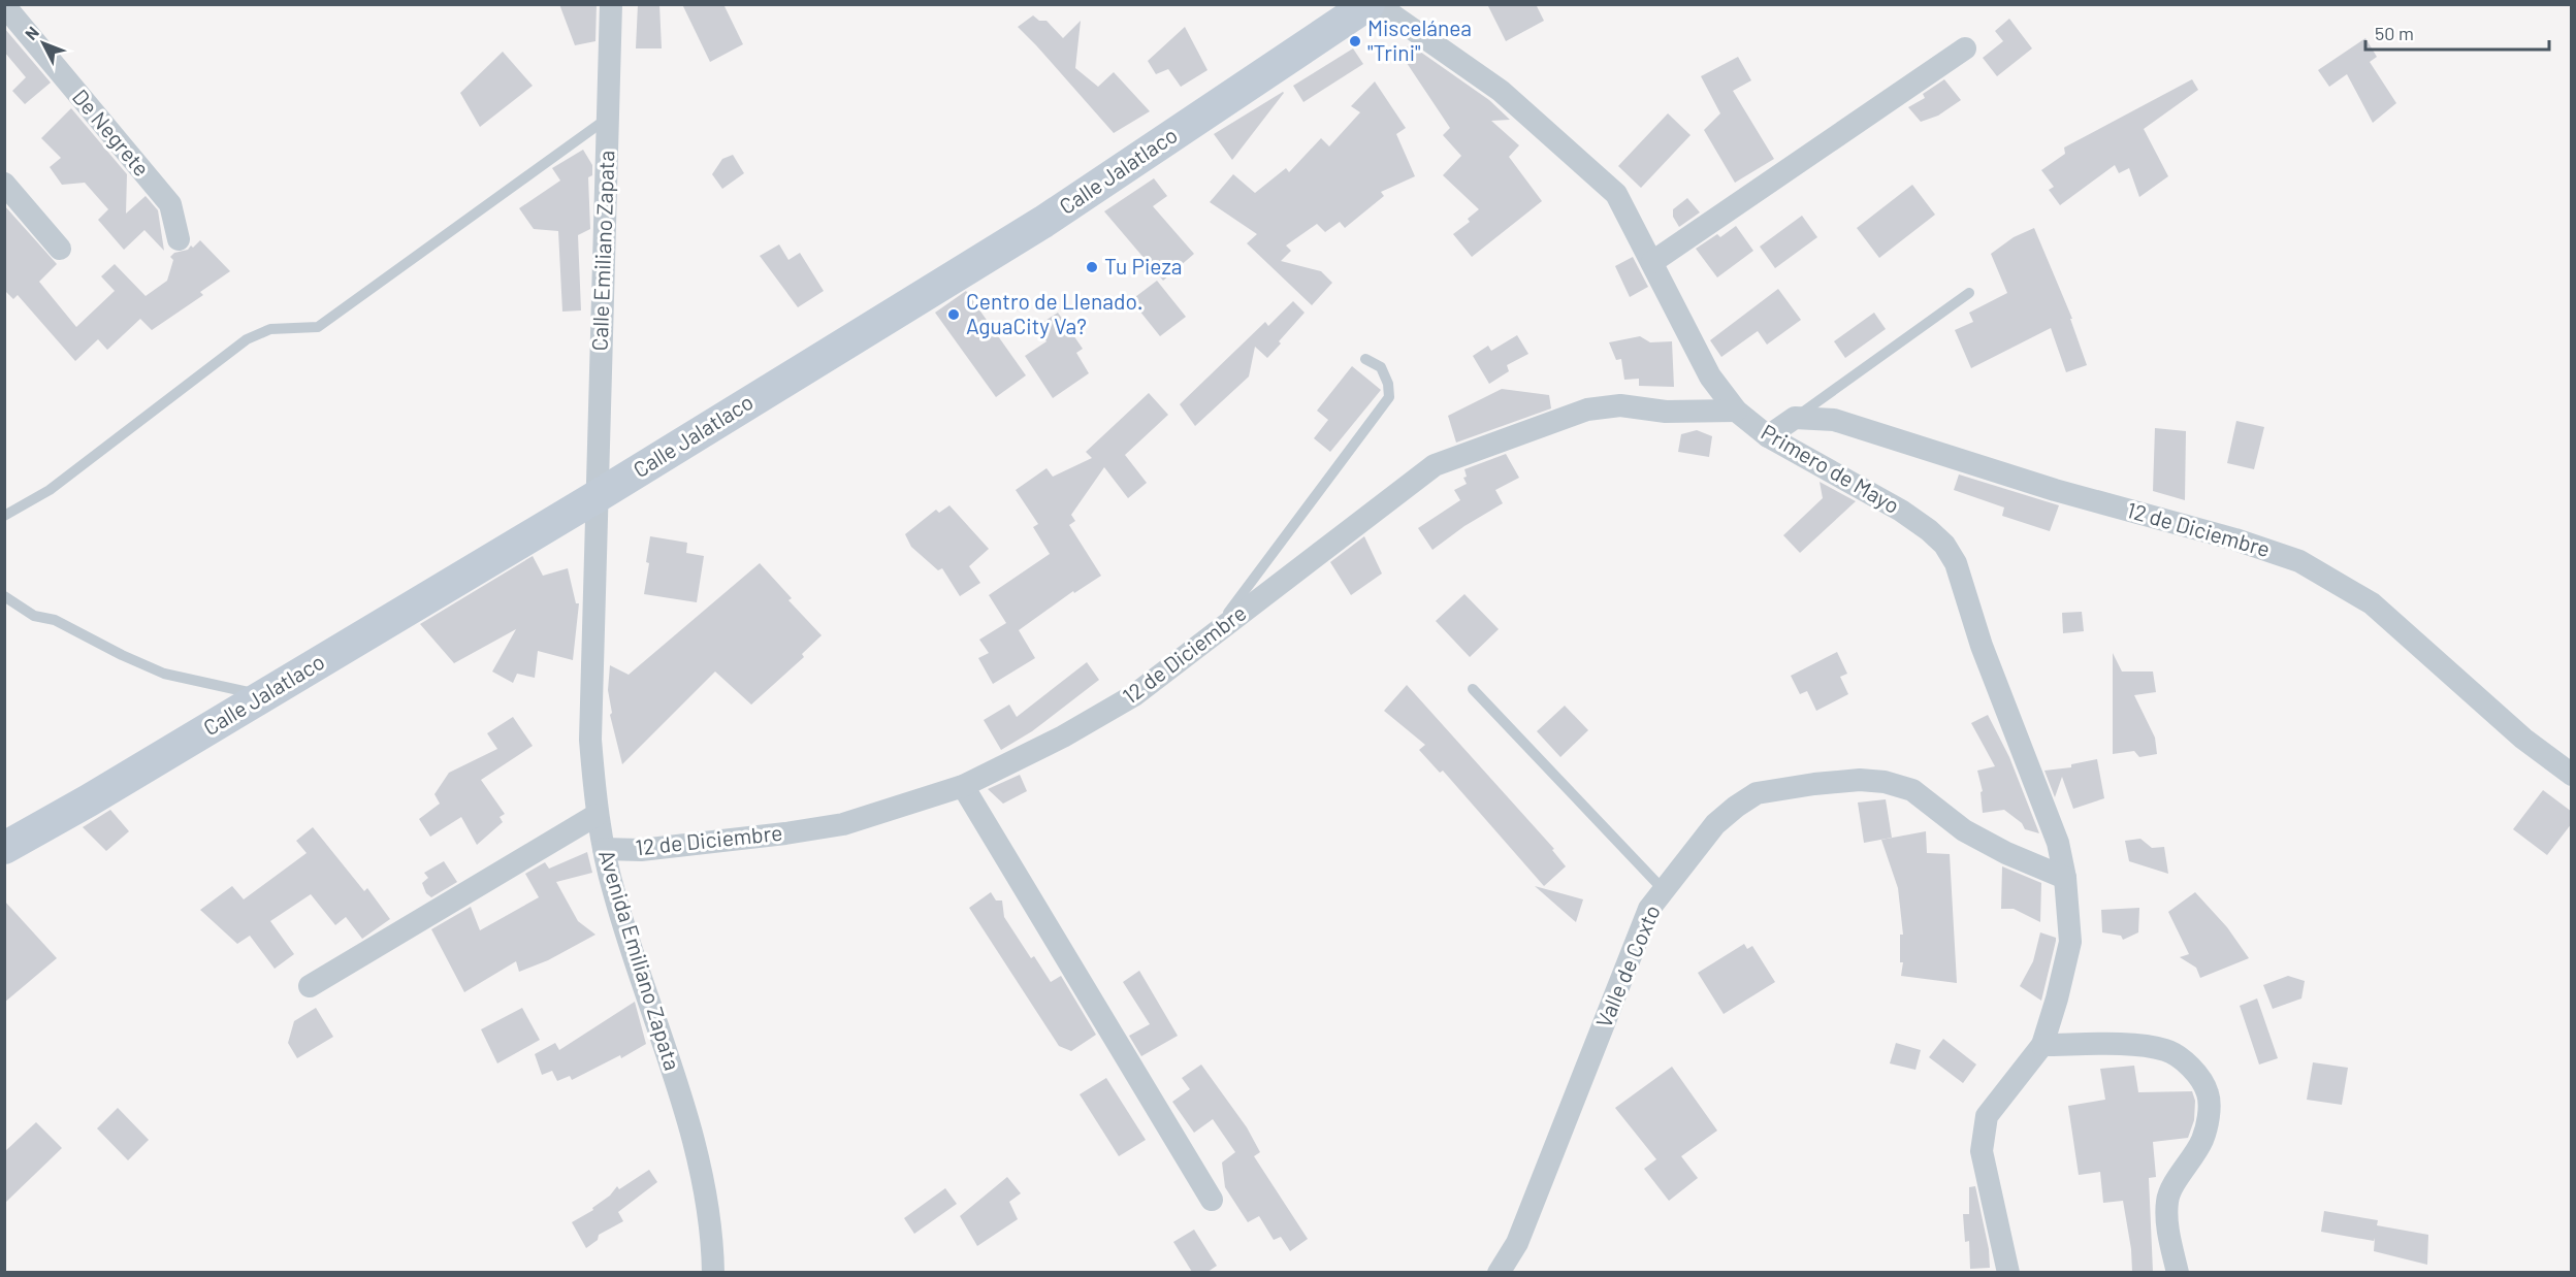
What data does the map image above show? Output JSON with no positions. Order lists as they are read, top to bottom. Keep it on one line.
{"streets":{"main road":["Calle Jalatlaco"],"street":["De Negrete","Calle Emiliano Zapata","Primero de Mayo","12 de Diciembre","Avenida Emiliano Zapata","Valle de Coxto"]},"crossings":[["Calle Jalatlaco","Calle Emiliano Zapata"],["Calle Jalatlaco","Avenida Emiliano Zapata"],["Calle Emiliano Zapata","Avenida Emiliano Zapata"],["Primero de Mayo","12 de Diciembre"],["Primero de Mayo","Valle de Coxto"],["12 de Diciembre","Avenida Emiliano Zapata"]],"places":["Miscelánea \"Trini\"","Tu Pieza","Centro de Llenado. AguaCity Va?"],"scale_bar":"50 m","north":"top left"}
